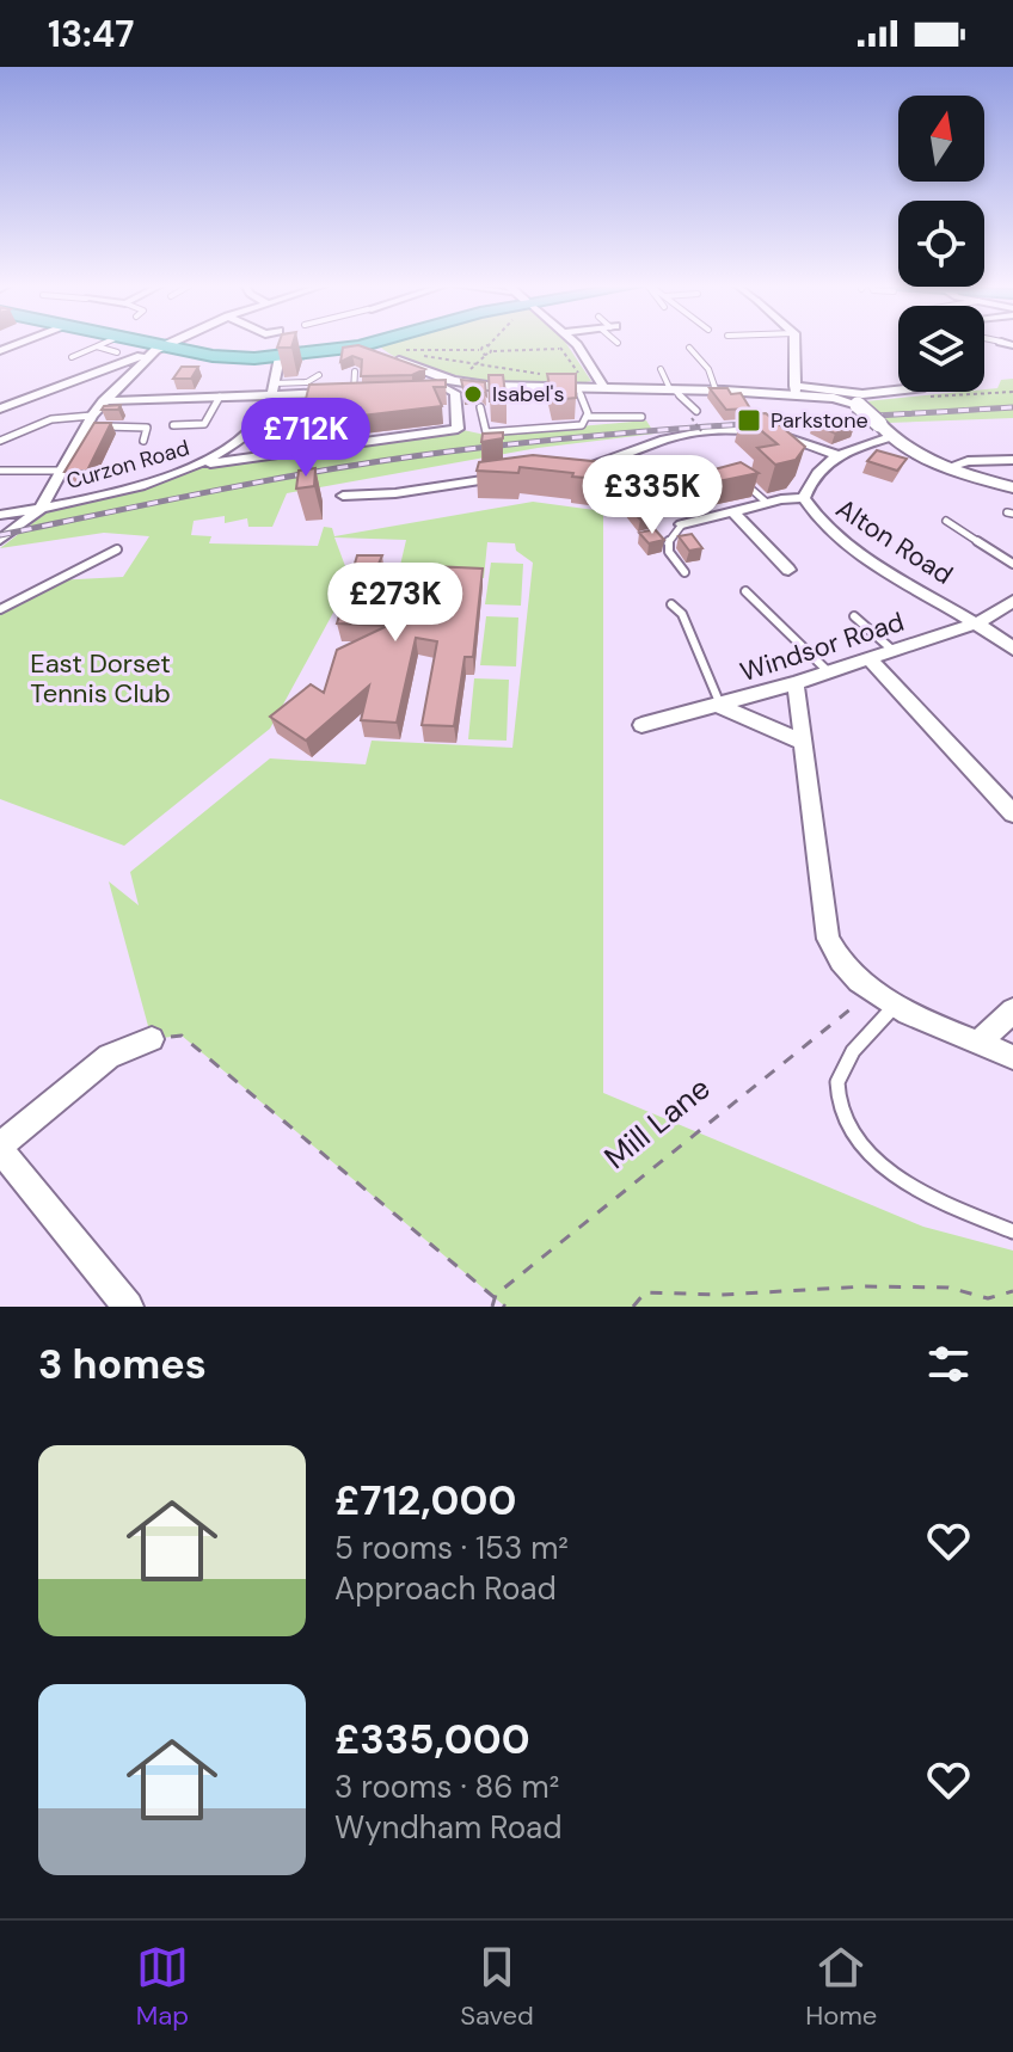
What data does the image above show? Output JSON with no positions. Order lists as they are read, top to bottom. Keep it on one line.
{"streets":{"street":["Curzon Road","Alton Road","Windsor Road"],"path":["Mill Lane"]},"crossings":[["Alton Road","Windsor Road"]],"parks":["East Dorset Tennis Club"],"places":{"other":["Isabel's"],"transit":["Parkstone"]},"north":"top","page":{"status":"13:47","price":["£712K","£335K","£273K"],"heading":"3 homes","list":[{"name":"£712,000","note":"5 rooms · 153 m² · Approach Road"},{"name":"£335,000","note":"3 rooms · 86 m² · Wyndham Road"}],"tabs":["Map","Saved","Home"]}}
